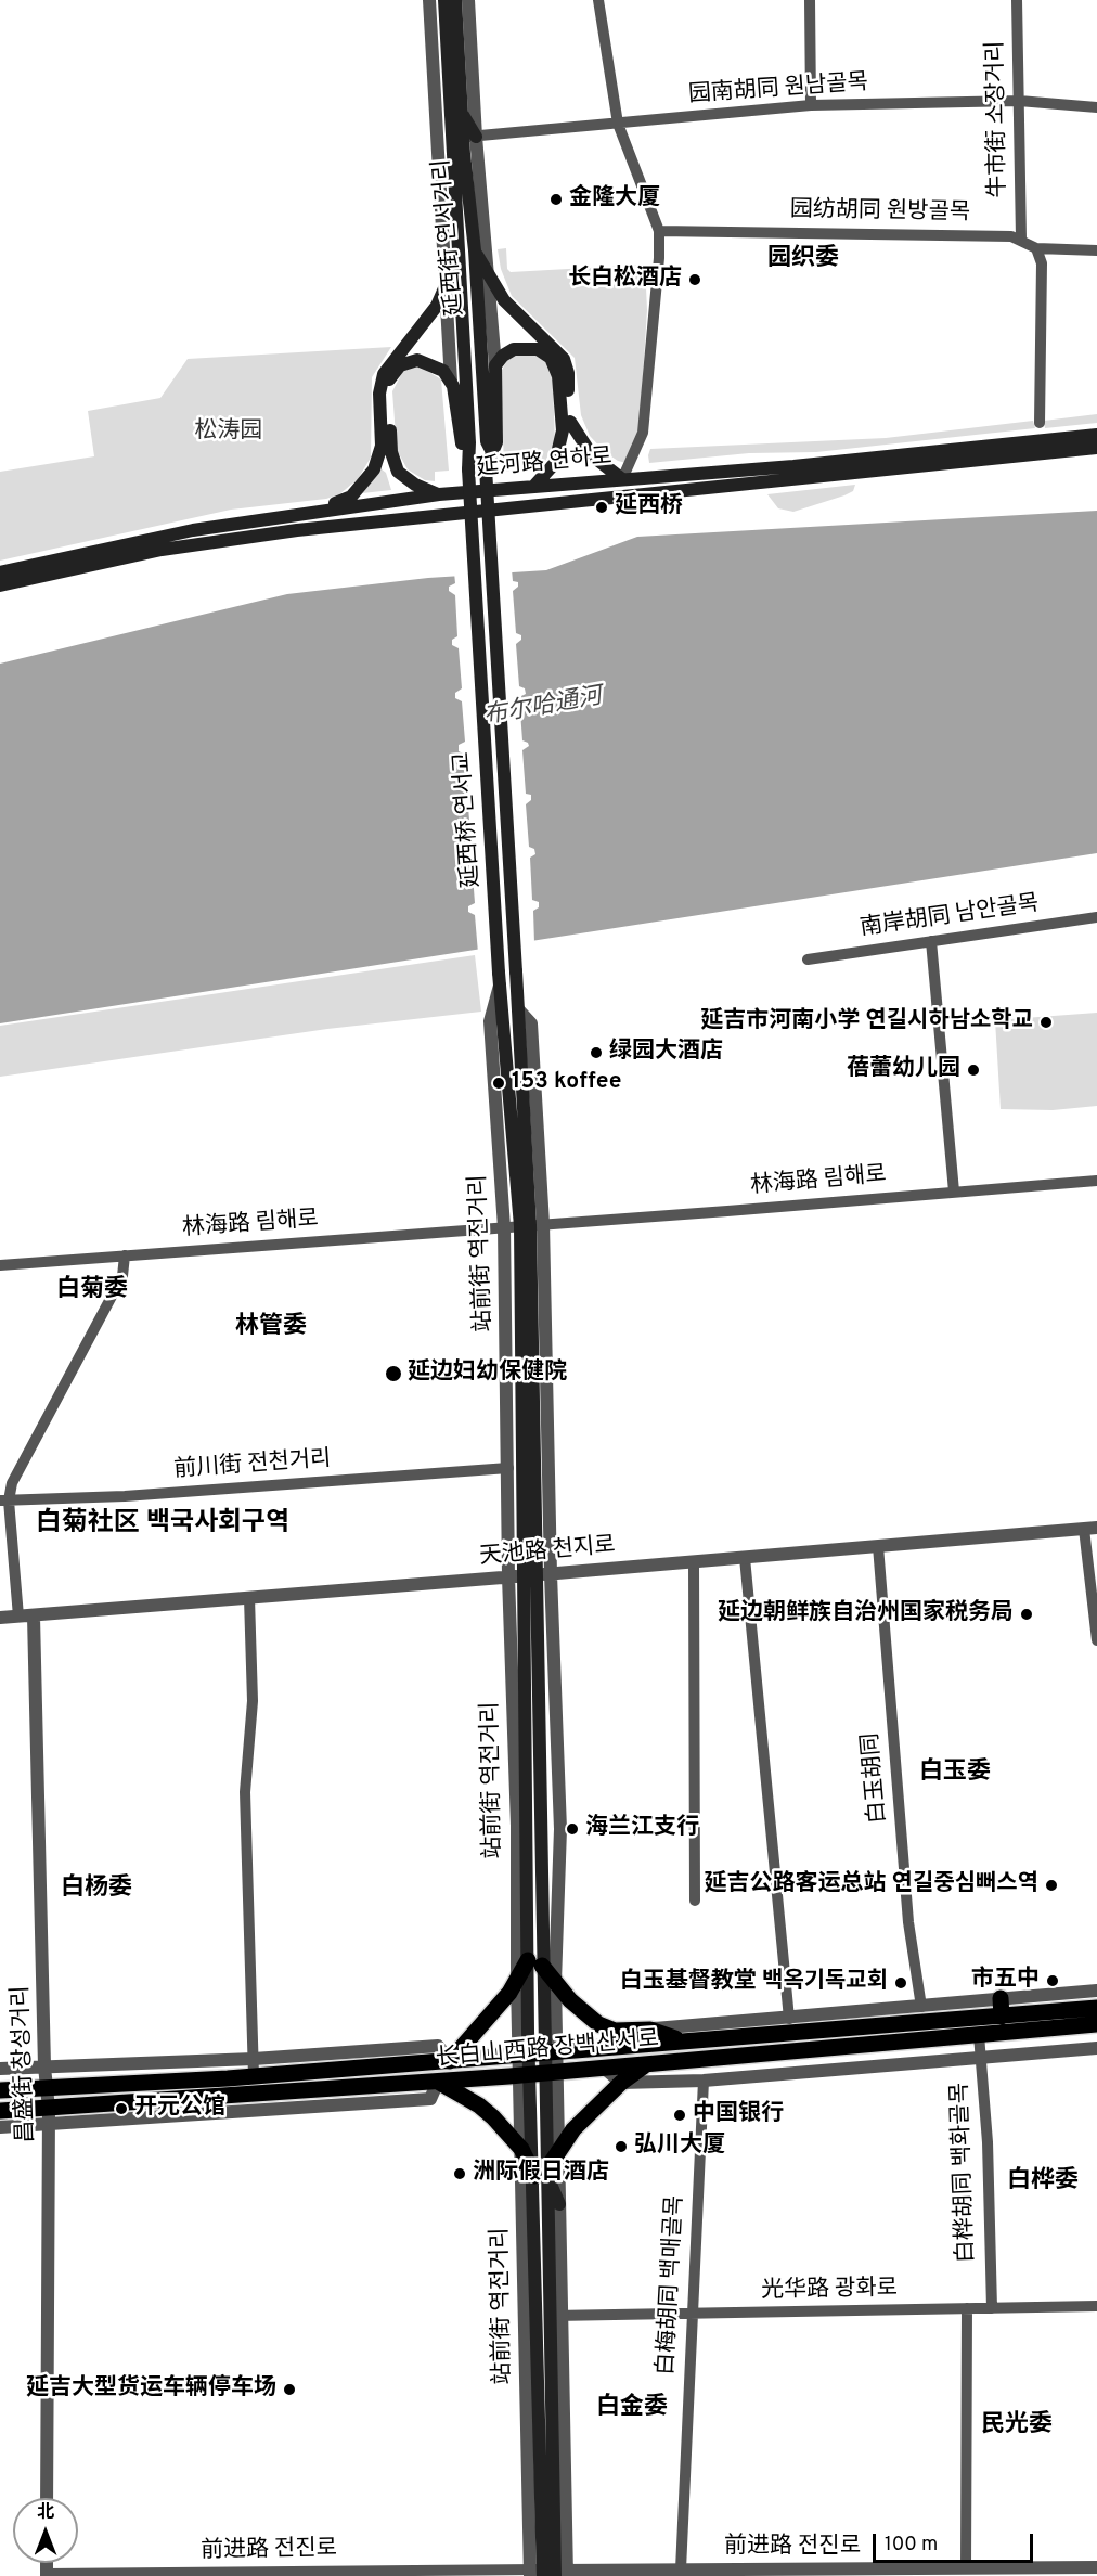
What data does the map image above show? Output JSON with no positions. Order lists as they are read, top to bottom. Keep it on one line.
{"streets":{"main road":["延西街 연서거리","延河路 연하로","延西桥 연서교","站前街 역전거리","长白山西路 장백산서로"],"street":["园南胡同 원남골목","牛市街 소장거리","园纺胡同 원방골목","南岸胡同 남안골목","林海路 림해로","前川街 전천거리","天池路 천지로","白玉胡同","昌盛街 창성거리","白桦胡同 백화골목","白梅胡同 백매골목","光华路 광화로","前进路 전진로"]},"crossings":[["园南胡同 원남골목","牛市街 소장거리"],["园南胡同 원남골목","延西街 연서거리"],["牛市街 소장거리","园纺胡同 원방골목"],["延西街 연서거리","延西桥 연서교"],["延西桥 연서교","站前街 역전거리"],["林海路 림해로","站前街 역전거리"],["站前街 역전거리","前川街 전천거리"],["站前街 역전거리","天池路 천지로"],["站前街 역전거리","长白山西路 장백산서로"],["站前街 역전거리","光华路 광화로"],["站前街 역전거리","前进路 전진로"],["天池路 천지로","白玉胡同"],["天池路 천지로","昌盛街 창성거리"],["长白山西路 장백산서로","昌盛街 창성거리"],["长白山西路 장백산서로","白桦胡同 백화골목"],["白桦胡同 백화골목","光华路 광화로"],["白梅胡同 백매골목","光华路 광화로"],["白梅胡同 백매골목","前进路 전진로"]],"districts":["园织委","白菊委","林管委","白菊社区 백국사회구역","白玉委","白杨委","白桦委","白金委","民光委"],"water":["布尔哈通河"],"parks":["松涛园"],"places":["金隆大厦","长白松酒店","延西桥","延吉市河南小学 연길시하남소학교","绿园大酒店","蓓蕾幼儿园","153 koffee","延边妇幼保健院","延边朝鲜族自治州国家税务局","海兰江支行","延吉公路客运总站 연길중심뻐스역","市五中","白玉基督教堂 백옥기독교회","开元公馆","中国银行","弘川大厦","洲际假日酒店","延吉大型货运车辆停车场"],"scale_bar":"100 m","north":"top"}
